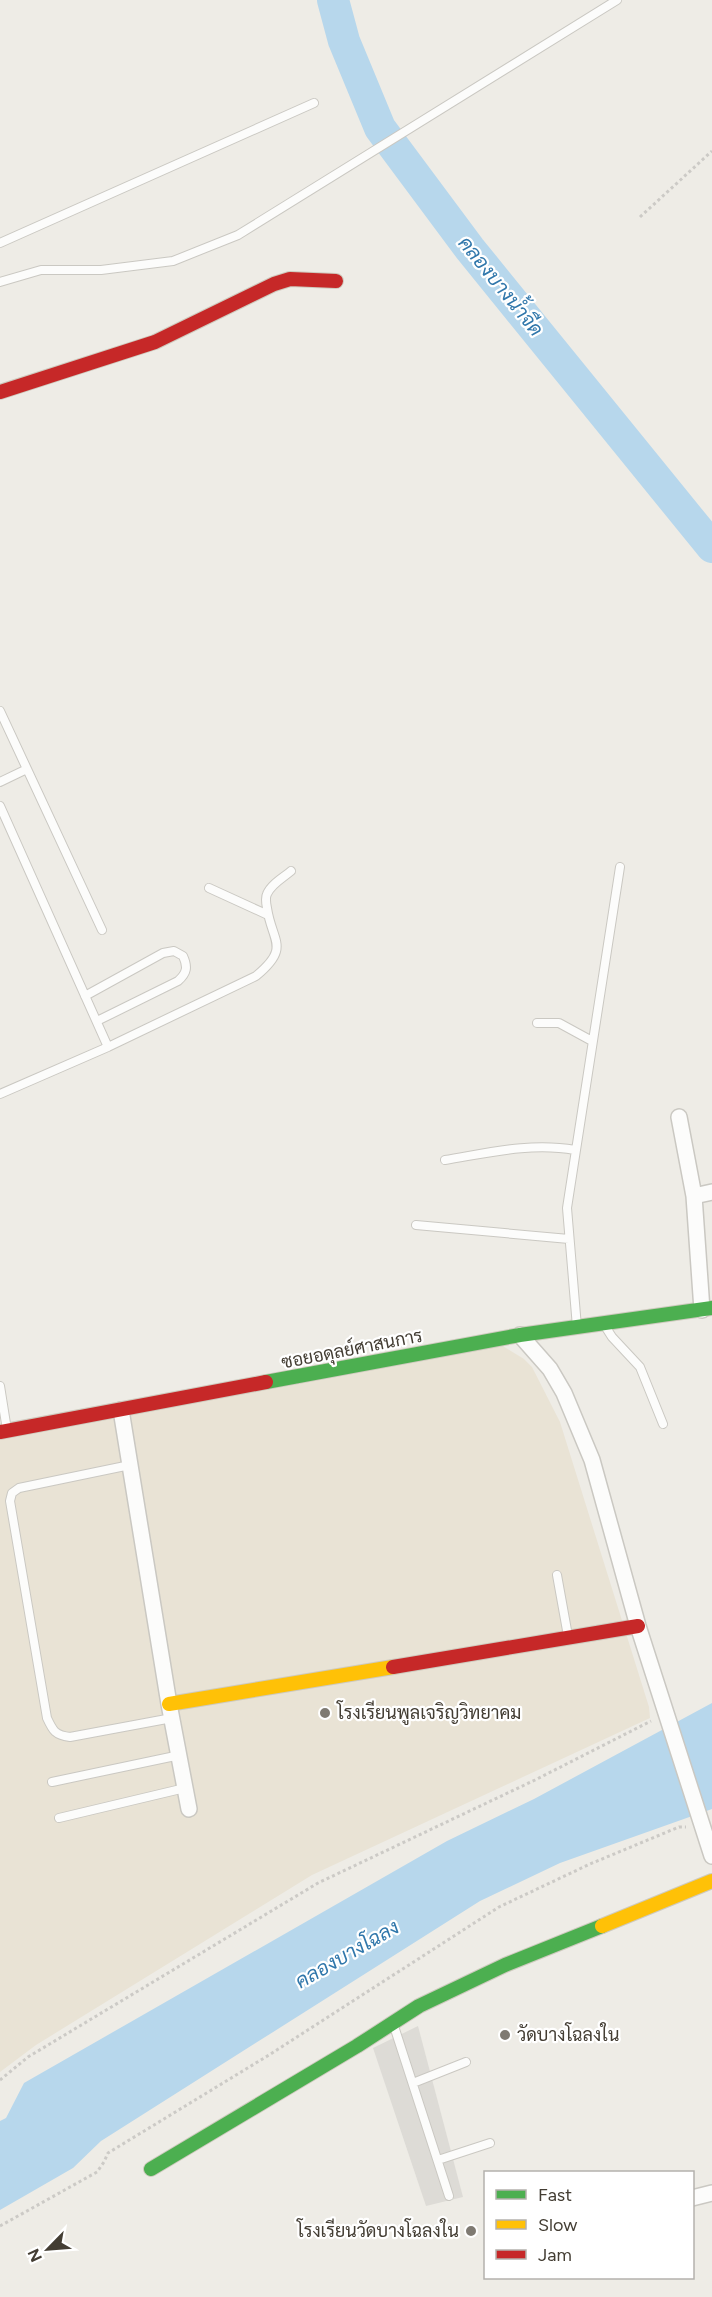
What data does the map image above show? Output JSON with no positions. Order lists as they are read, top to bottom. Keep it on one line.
{"streets":{"street":["ซอยอดุลย์ศาสนการ"]},"water":["คลองบางน้ำจืด","คลองบางโฉลง"],"places":["โรงเรียนพูลเจริญวิทยาคม","วัดบางโฉลงใน","โรงเรียนวัดบางโฉลงใน"],"legend":["Fast","Slow","Jam"],"north":"bottom left"}
